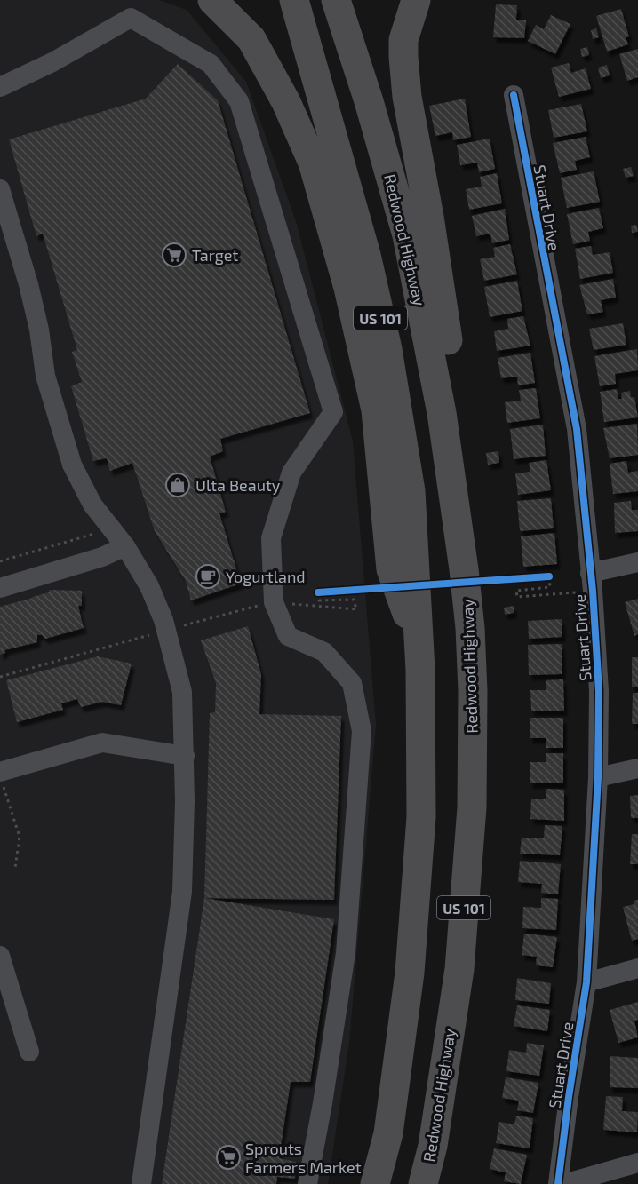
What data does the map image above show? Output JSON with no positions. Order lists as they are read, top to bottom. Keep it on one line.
{"streets":{"highway":["Redwood Highway","US 101"],"street":["Stuart Drive"]},"places":{"supermarket":["Target","Sprouts Farmers Market"],"shop":["Ulta Beauty"],"cafe":["Yogurtland"]}}
